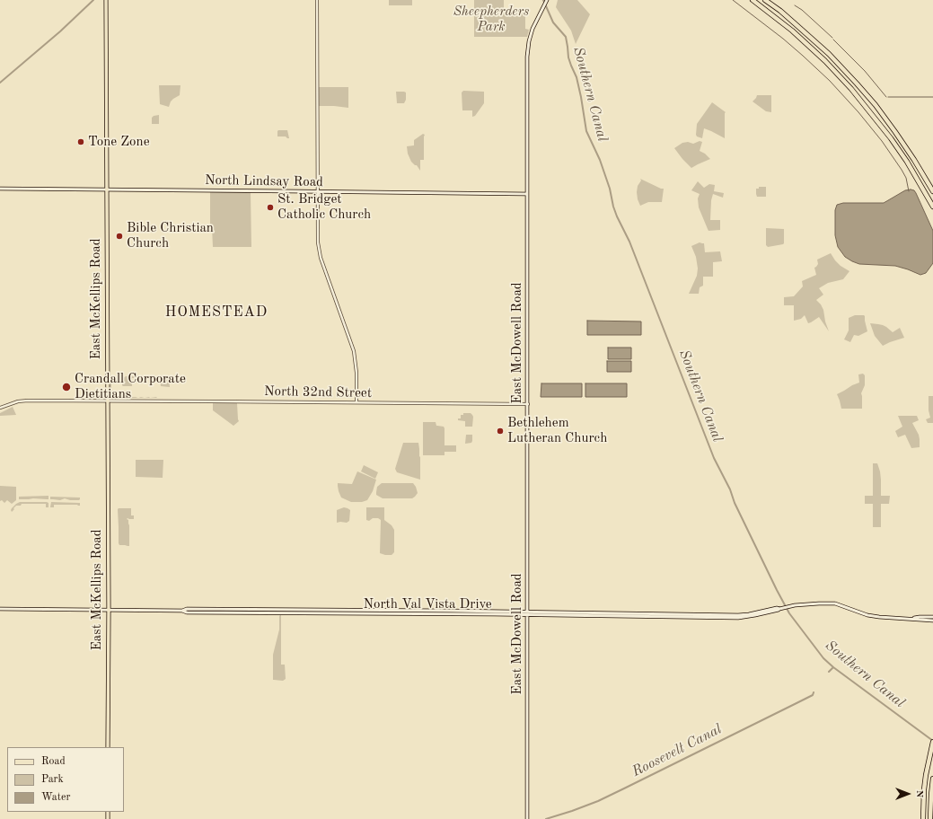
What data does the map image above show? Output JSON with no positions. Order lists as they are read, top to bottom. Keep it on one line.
{"streets":{"main road":["North Lindsay Road","East McKellips Road","East McDowell Road","North Val Vista Drive"],"street":["North 32nd Street"]},"crossings":[["North Lindsay Road","East McKellips Road"],["North Lindsay Road","East McDowell Road"],["East McKellips Road","North 32nd Street"],["East McKellips Road","North Val Vista Drive"],["East McDowell Road","North 32nd Street"],["East McDowell Road","North Val Vista Drive"]],"districts":["HOMESTEAD"],"water":["Southern Canal","Roosevelt Canal"],"parks":["Sheepherders Park"],"places":["Tone Zone","St. Bridget Catholic Church","Bible Christian Church","Crandall Corporate Dietitians","Bethlehem Lutheran Church"],"legend":["Road","Park","Water"],"north":"right"}
